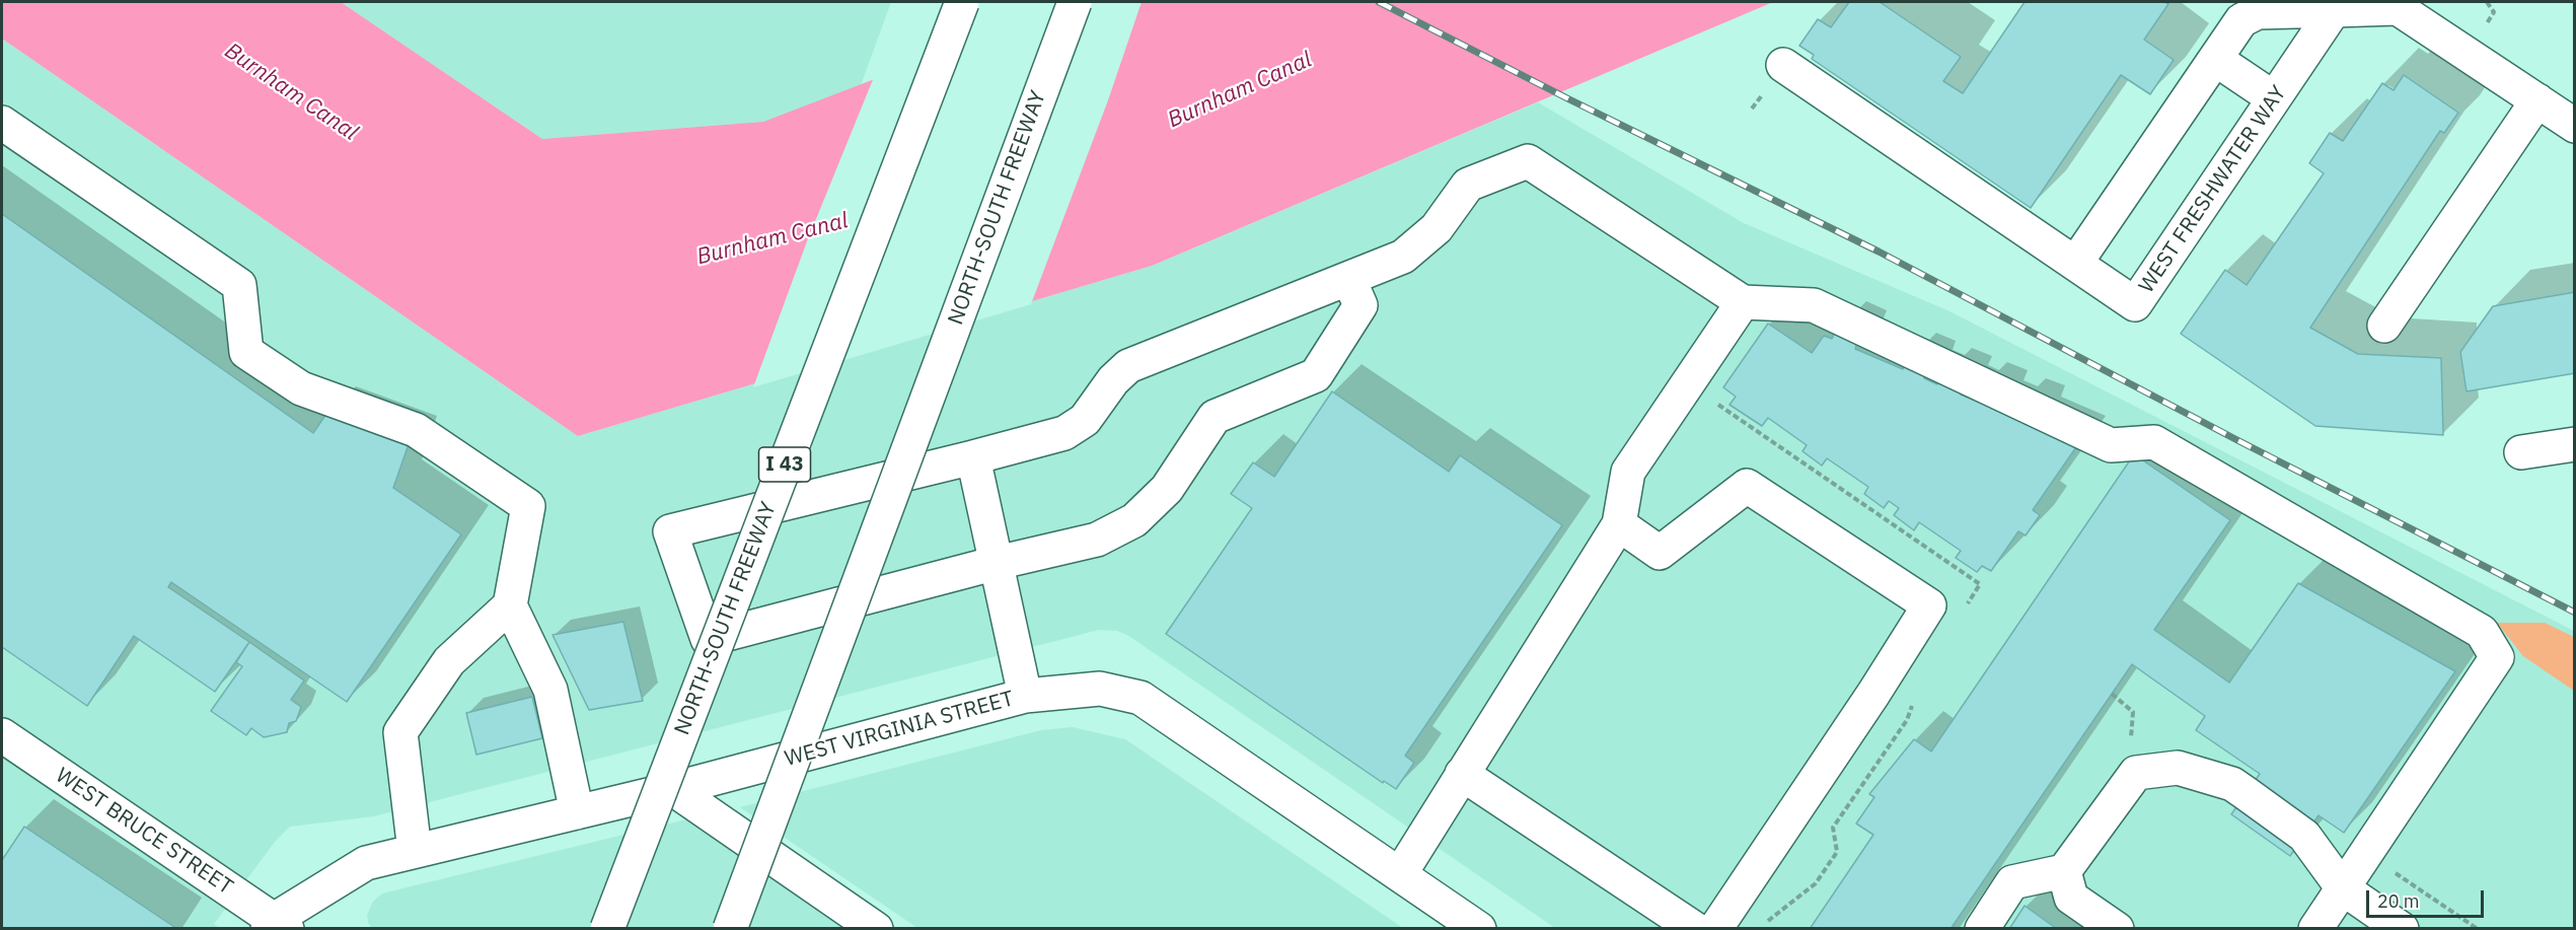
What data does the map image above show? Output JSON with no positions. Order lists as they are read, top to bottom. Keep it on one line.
{"streets":{"main road":["WEST FRESHWATER WAY","NORTH-SOUTH FREEWAY","I 43","WEST VIRGINIA STREET","WEST BRUCE STREET"]},"crossings":[["WEST VIRGINIA STREET","WEST BRUCE STREET"]],"water":["Burnham Canal"],"scale_bar":"20 m"}
